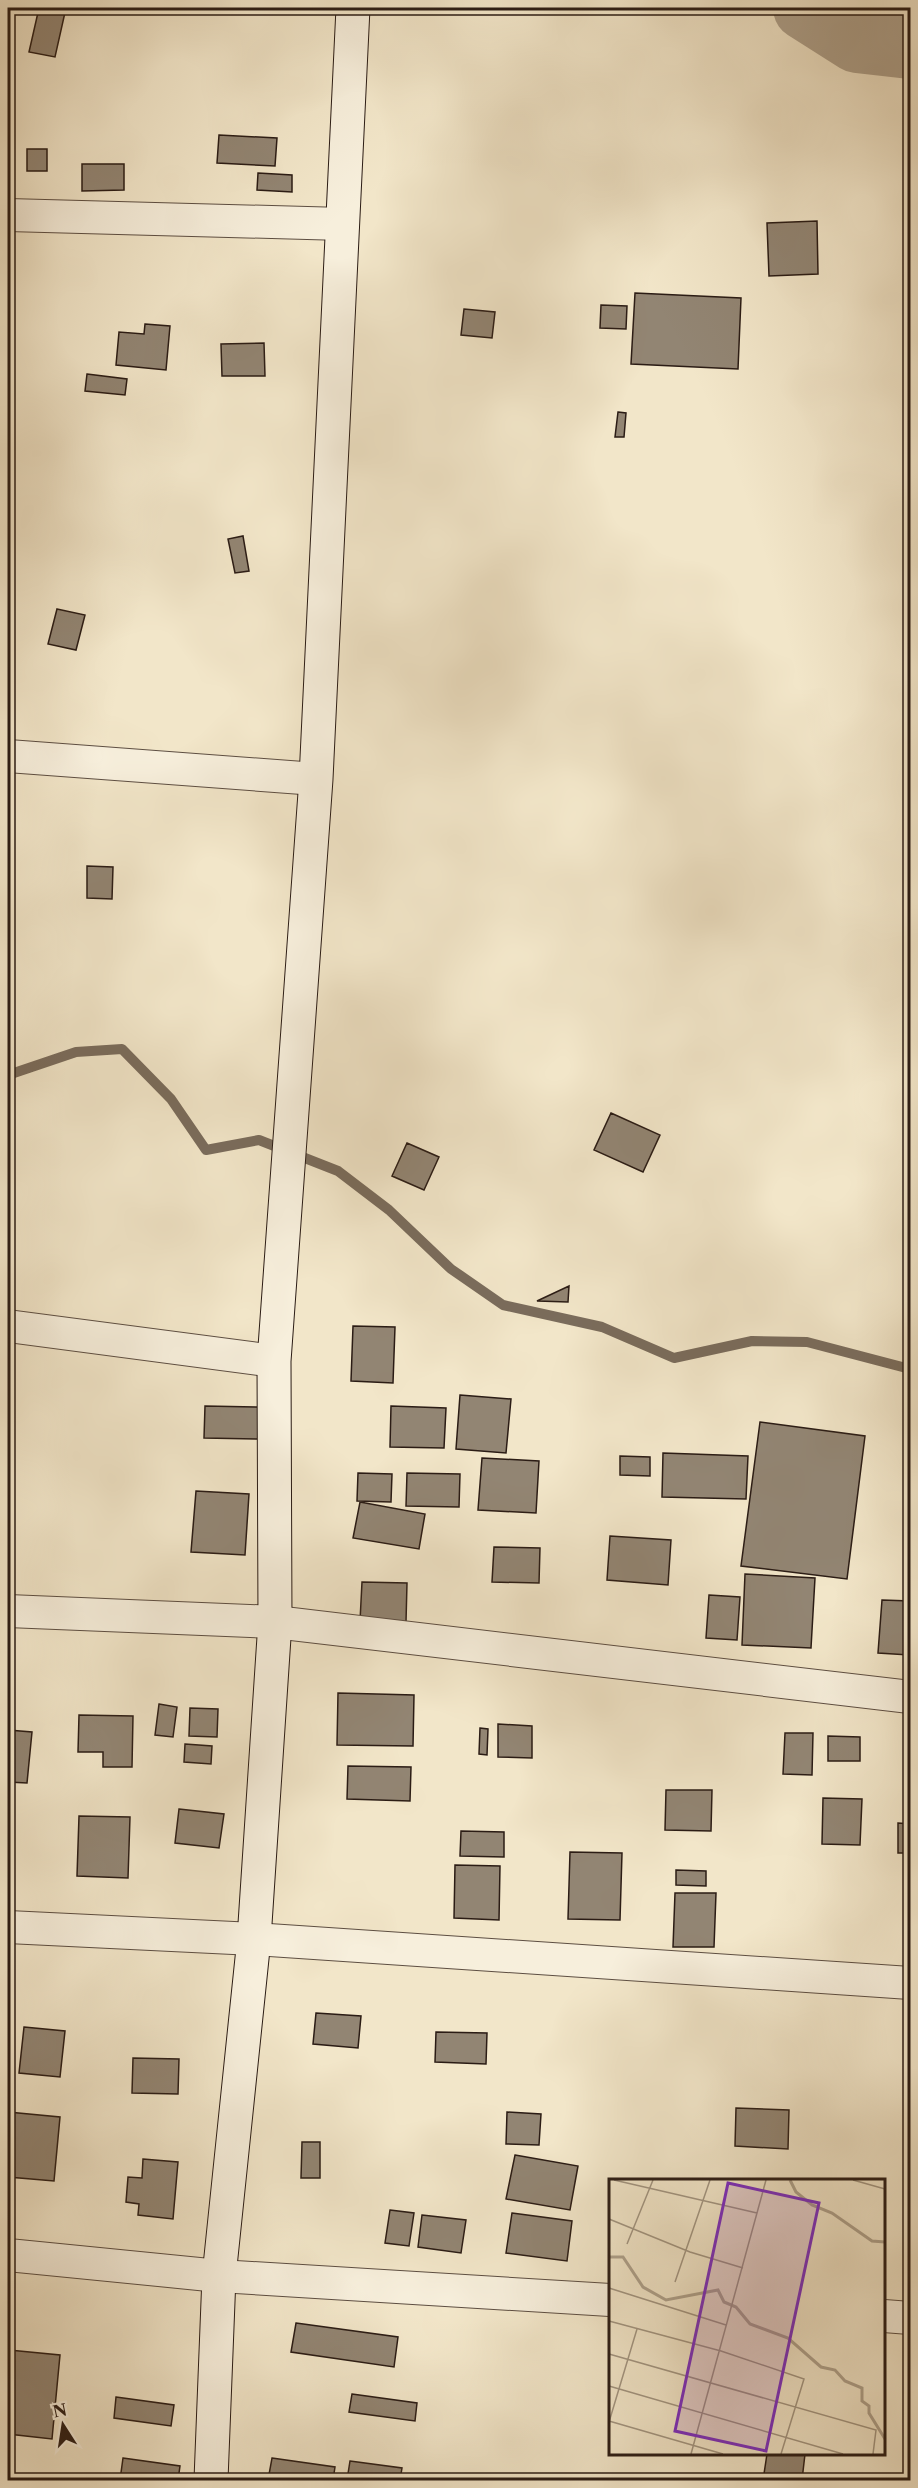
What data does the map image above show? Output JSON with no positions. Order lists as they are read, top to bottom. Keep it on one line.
{"north":"top"}
